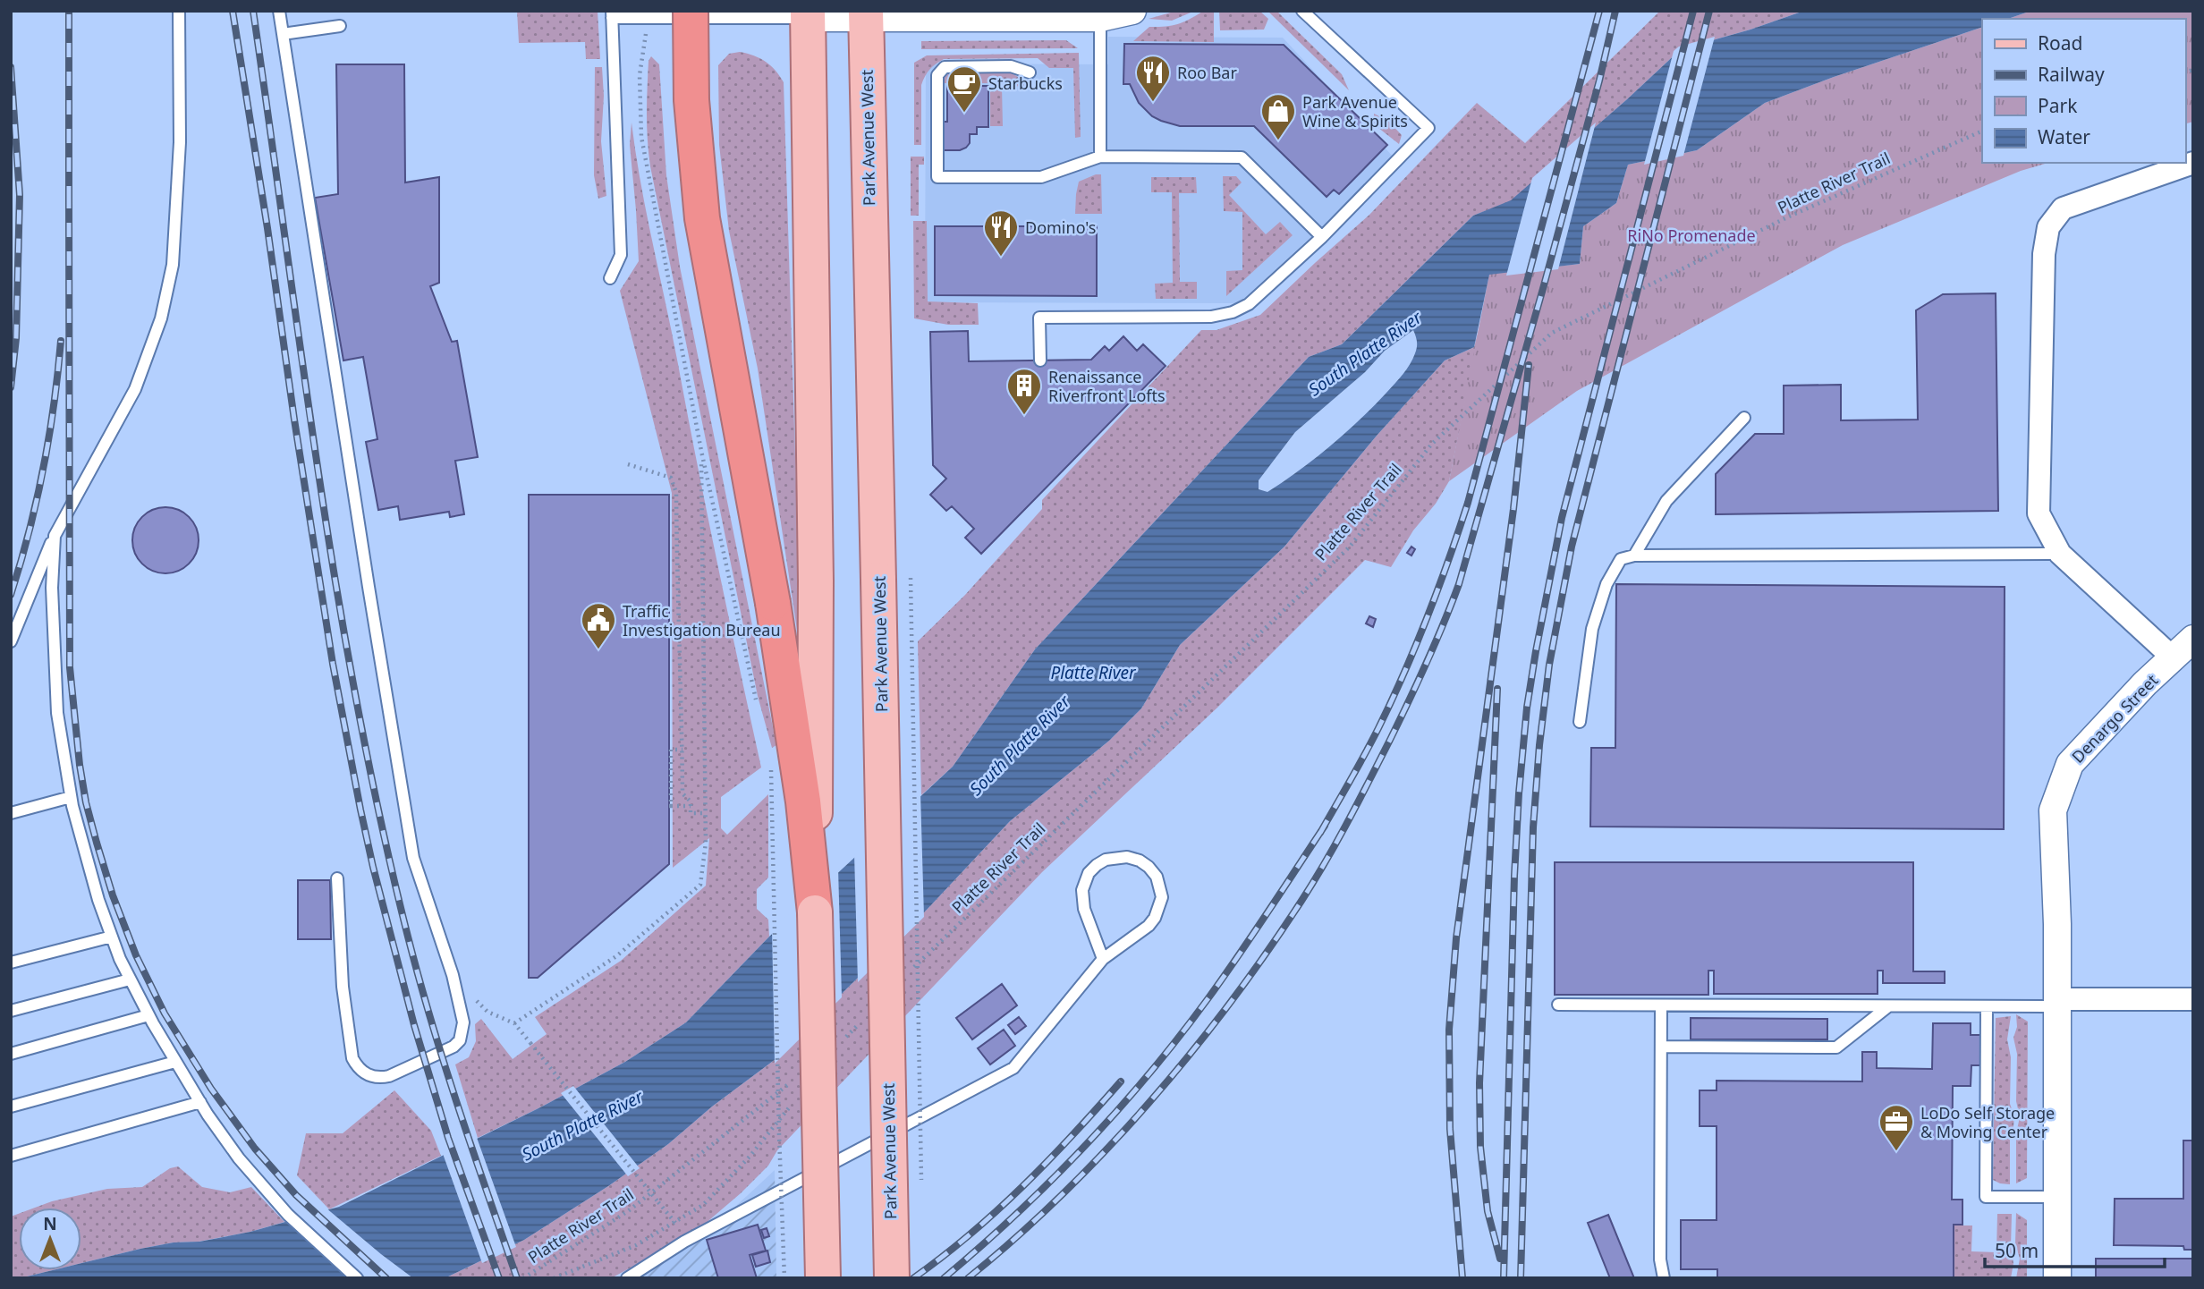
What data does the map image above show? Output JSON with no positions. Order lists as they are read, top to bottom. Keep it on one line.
{"streets":{"main road":["Park Avenue West"],"street":["Denargo Street"],"path":["Platte River Trail"]},"water":["South Platte River","Platte River"],"parks":["RiNo Promenade"],"places":{"restaurant":["Roo Bar","Domino's"],"cafe":["Starbucks"],"shop":["Park Avenue Wine & Spirits"],"building":["Renaissance Riverfront Lofts"],"public building":["Traffic Investigation Bureau"],"office":["LoDo Self Storage & Moving Center"]},"legend":["Road","Railway","Park","Water"],"scale_bar":"50 m","north":"top"}
